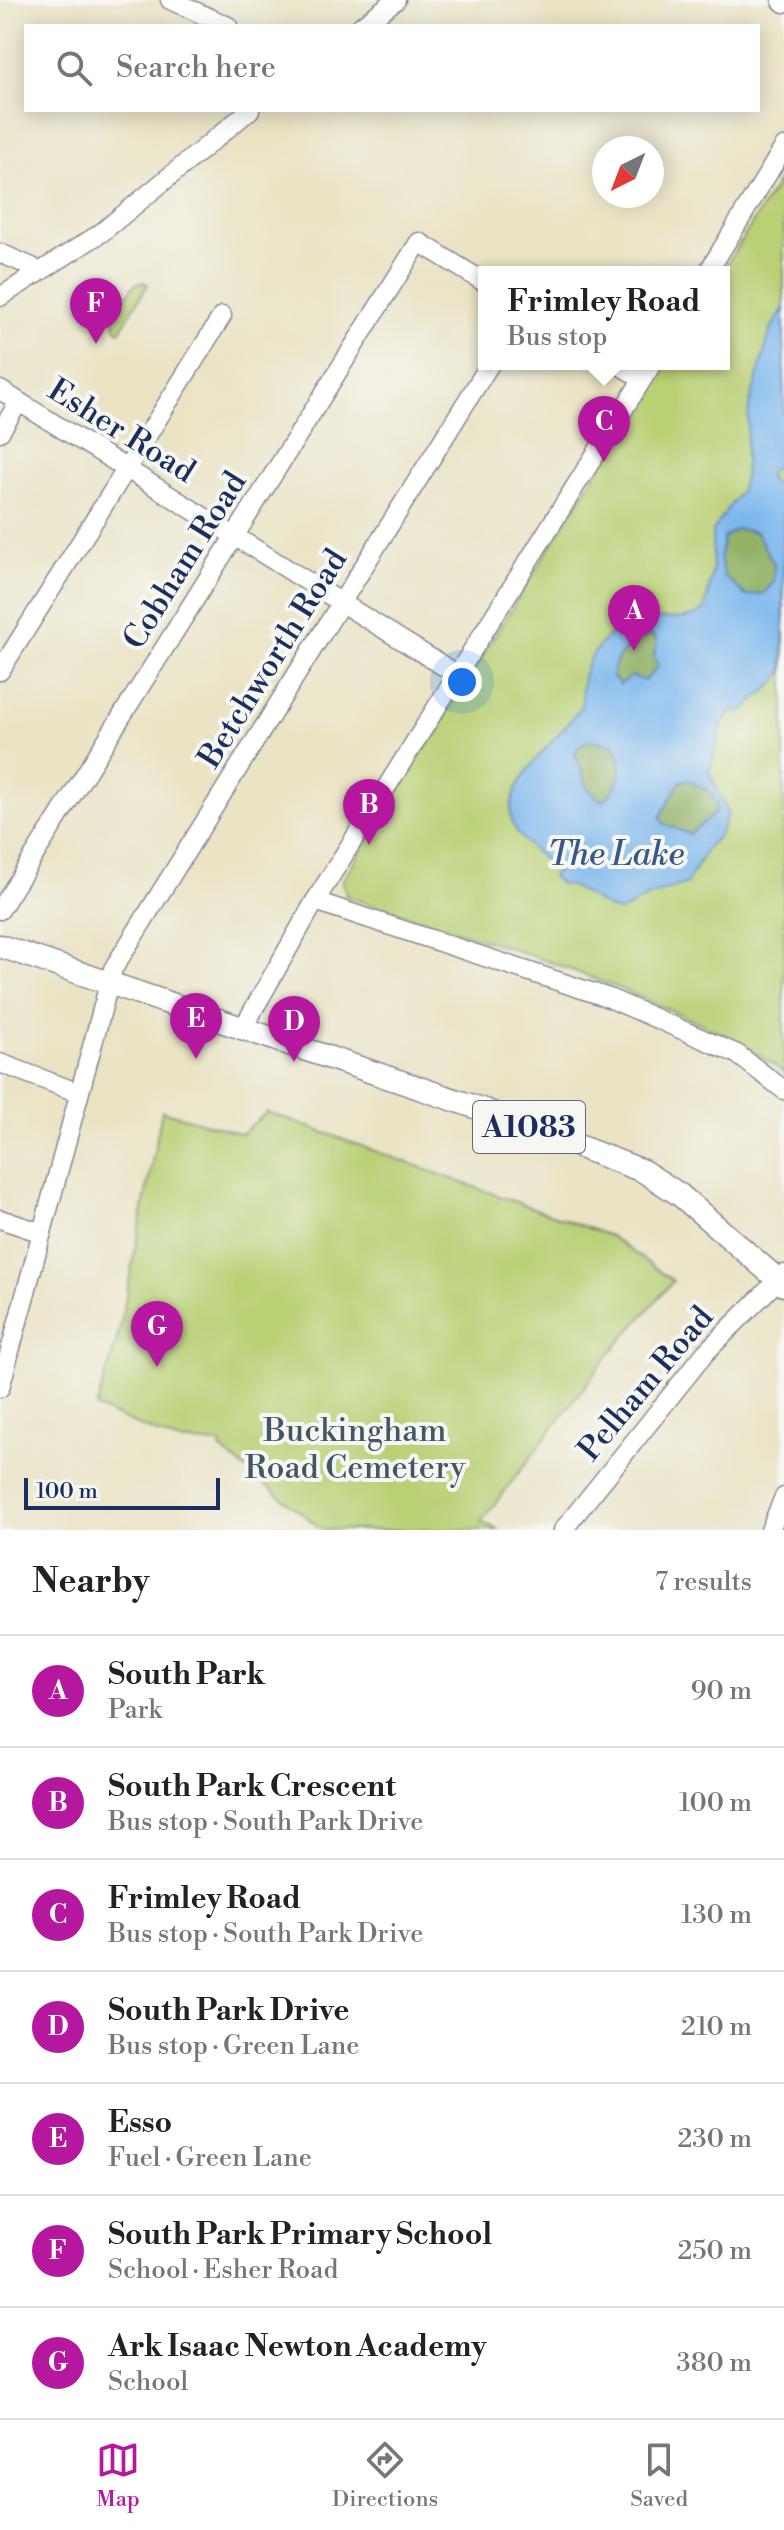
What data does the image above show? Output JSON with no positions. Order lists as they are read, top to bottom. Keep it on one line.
{"streets":{"main road":["A1083"],"street":["Esher Road","Cobham Road","Betchworth Road","Pelham Road"]},"crossings":[["Esher Road","Cobham Road"],["Esher Road","Betchworth Road"],["Betchworth Road","A1083"],["A1083","Pelham Road"]],"water":["The Lake"],"parks":["Buckingham Road Cemetery"],"scale_bar":"100 m","north":"bottom left","page":{"search":"Search here","popup":["Frimley Road","Bus stop"],"pins":["F","C","A","B","E","D","G"],"scale":"100 m","heading":["Nearby","7 results"],"list":[{"mark":"A","name":"South Park","note":"Park","value":"90 m"},{"mark":"B","name":"South Park Crescent","note":"Bus stop · South Park Drive","value":"100 m"},{"mark":"C","name":"Frimley Road","note":"Bus stop · South Park Drive","value":"130 m"},{"mark":"D","name":"South Park Drive","note":"Bus stop · Green Lane","value":"210 m"},{"mark":"E","name":"Esso","note":"Fuel · Green Lane","value":"230 m"},{"mark":"F","name":"South Park Primary School","note":"School · Esher Road","value":"250 m"},{"mark":"G","name":"Ark Isaac Newton Academy","note":"School","value":"380 m"}],"nav":["Map","Directions","Saved"]}}
